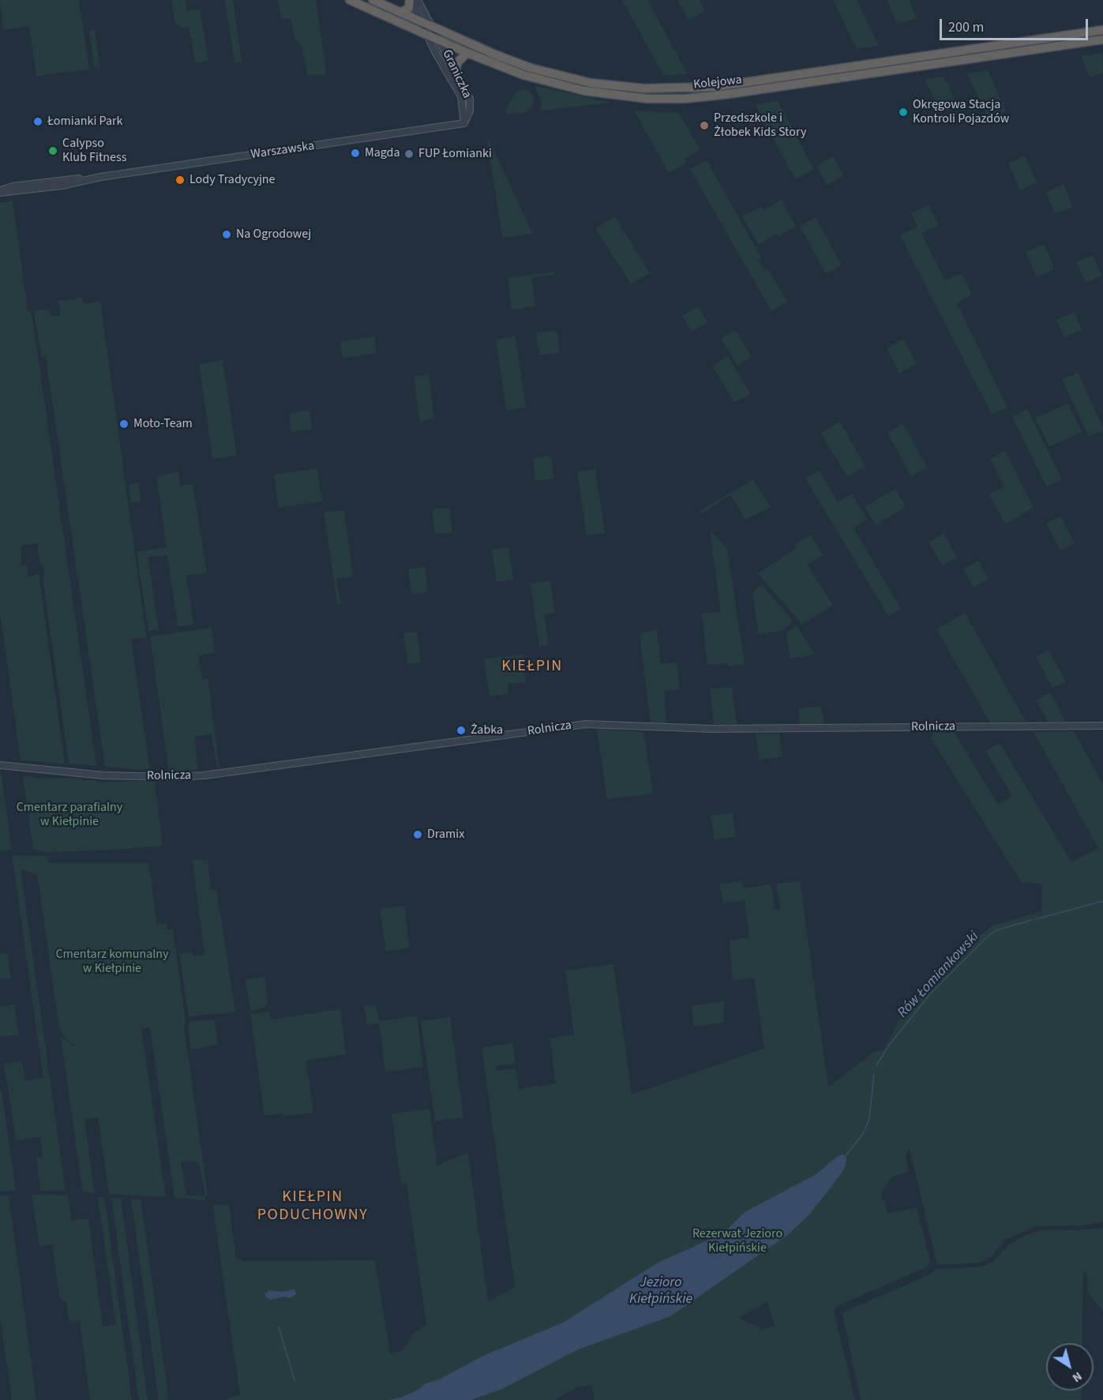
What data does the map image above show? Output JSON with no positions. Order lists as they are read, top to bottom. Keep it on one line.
{"streets":{"highway":["Kolejowa"],"street":["Graniczka","Warszawska","Rolnicza"]},"crossings":[["Graniczka","Kolejowa"],["Graniczka","Warszawska"]],"districts":["KIEŁPIN","KIEŁPIN PODUCHOWNY"],"water":["Rów Łomiankowski","Jezioro Kiełpińskie"],"parks":["Cmentarz parafialny w Kiełpinie","Cmentarz komunalny w Kiełpinie","Rezerwat Jezioro Kiełpińskie"],"places":["Okręgowa Stacja Kontroli Pojazdów","Łomianki Park","Przedszkole i Żłobek Kids Story","Calypso Klub Fitness","Magda","FUP Łomianki","Lody Tradycyjne","Na Ogrodowej","Moto-Team","Żabka","Dramix"],"scale_bar":"200 m","north":"bottom right"}
